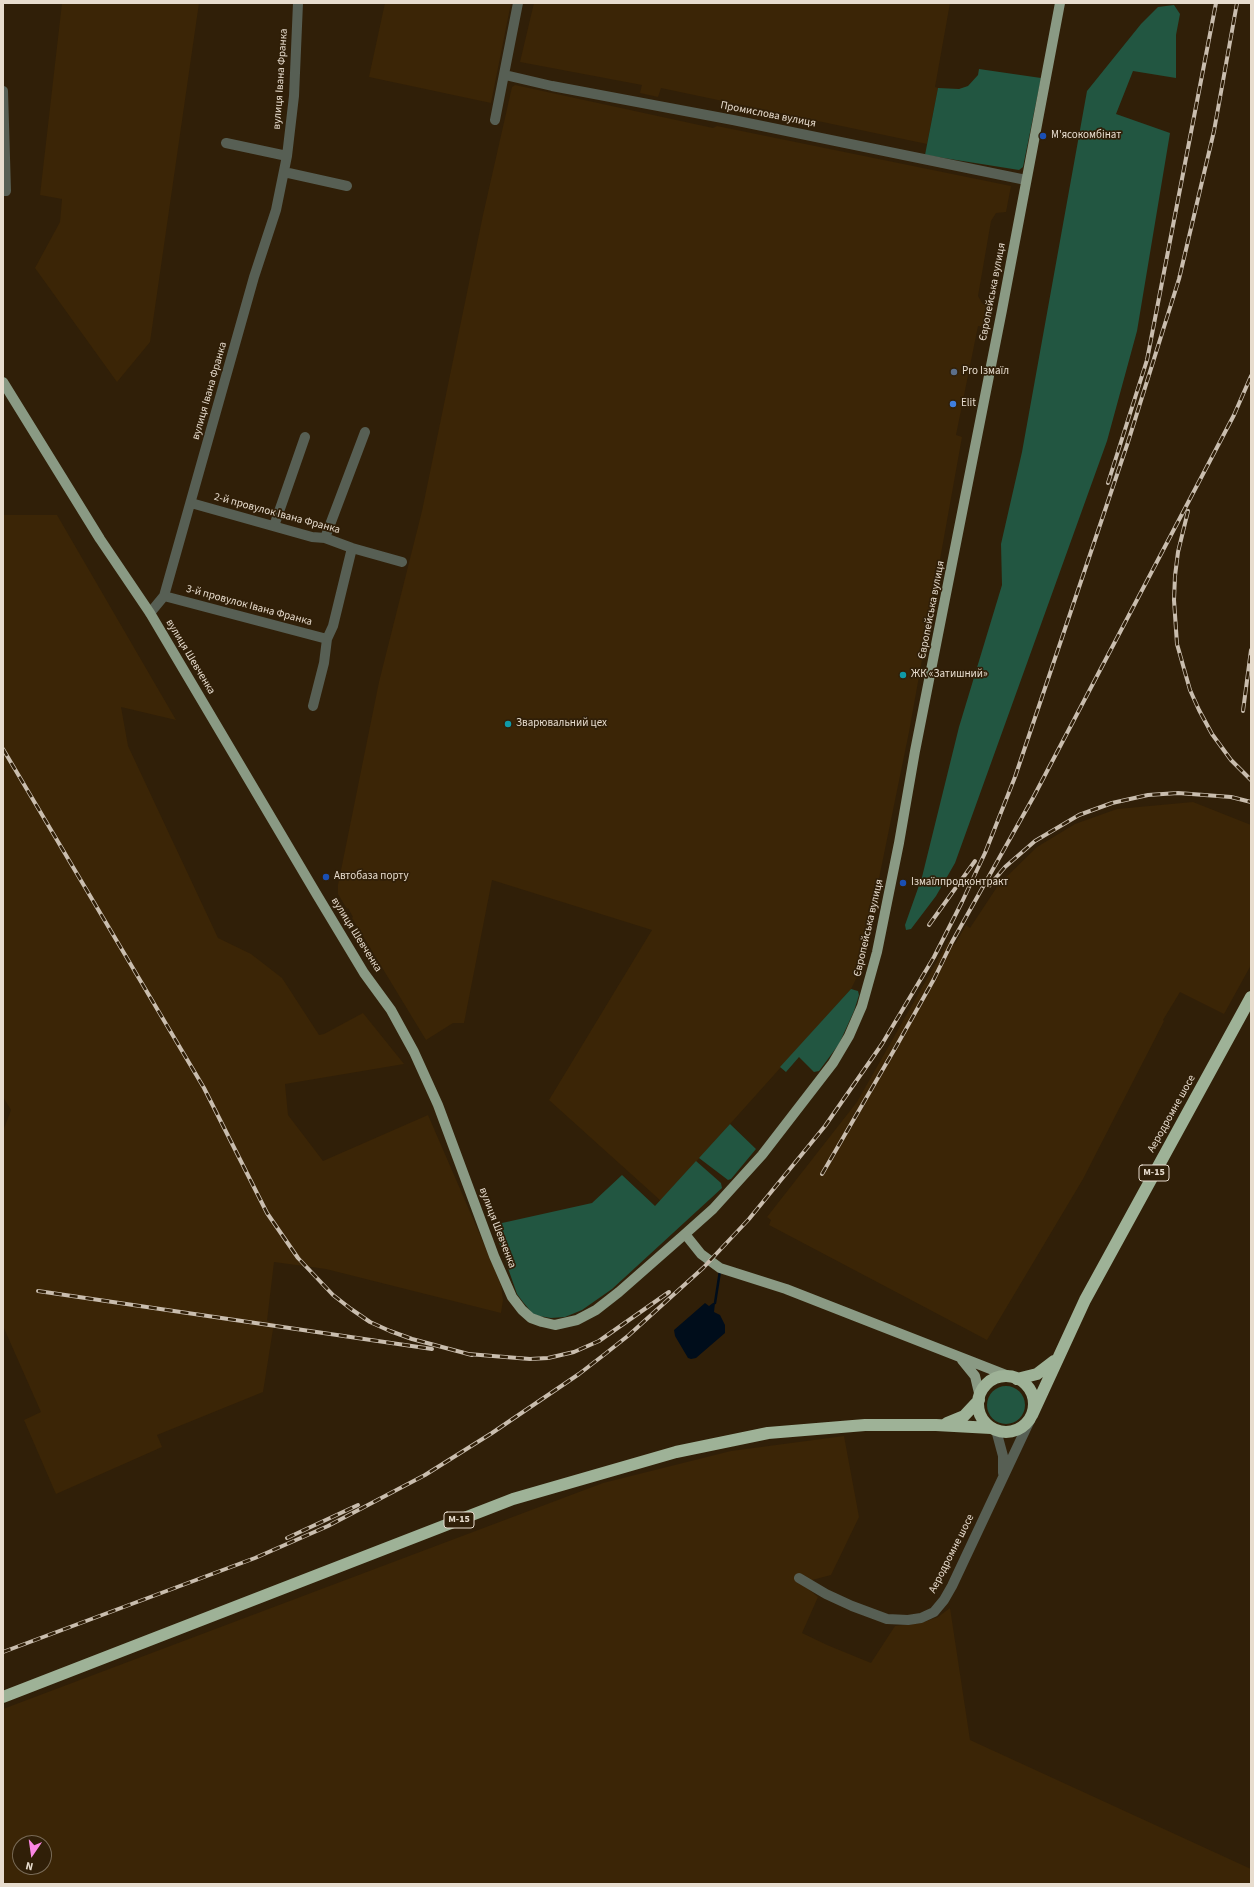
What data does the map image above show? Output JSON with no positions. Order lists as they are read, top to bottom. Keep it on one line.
{"streets":{"highway":["Аеродромне шосе","М-15"],"main road":["Європейська вулиця","вулиця Шевченка"],"street":["вулиця Івана Франка","Промислова вулиця","2-й провулок Івана Франка","3-й провулок Івана Франка"]},"crossings":[["вулиця Івана Франка","2-й провулок Івана Франка"],["вулиця Івана Франка","3-й провулок Івана Франка"],["вулиця Івана Франка","вулиця Шевченка"],["Промислова вулиця","Європейська вулиця"],["Європейська вулиця","вулиця Шевченка"],["Аеродромне шосе","М-15"]],"places":["М'ясокомбінат","Pro Ізмаїл","Elit","ЖК «Затишний»","Зварювальний цех","Автобаза порту","Ізмаїлпродконтракт"],"north":"bottom"}
